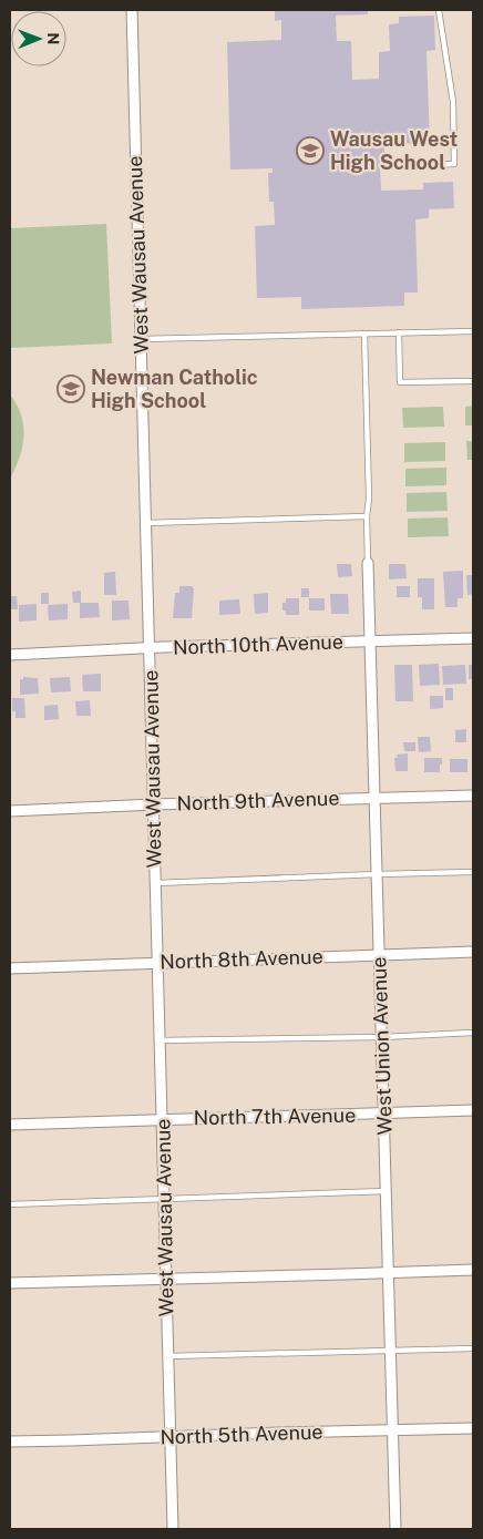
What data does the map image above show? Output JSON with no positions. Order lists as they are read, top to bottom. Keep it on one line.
{"streets":{"street":["West Wausau Avenue","North 10th Avenue","North 9th Avenue","North 8th Avenue","West Union Avenue","North 7th Avenue","North 5th Avenue"]},"crossings":[["West Wausau Avenue","North 10th Avenue"],["West Wausau Avenue","North 9th Avenue"],["West Wausau Avenue","North 8th Avenue"],["West Wausau Avenue","North 7th Avenue"],["West Wausau Avenue","North 5th Avenue"],["North 10th Avenue","West Union Avenue"],["North 9th Avenue","West Union Avenue"],["North 8th Avenue","West Union Avenue"],["West Union Avenue","North 7th Avenue"],["West Union Avenue","North 5th Avenue"]],"places":{"school or university":["Wausau West High School","Newman Catholic High School"]},"north":"right"}
